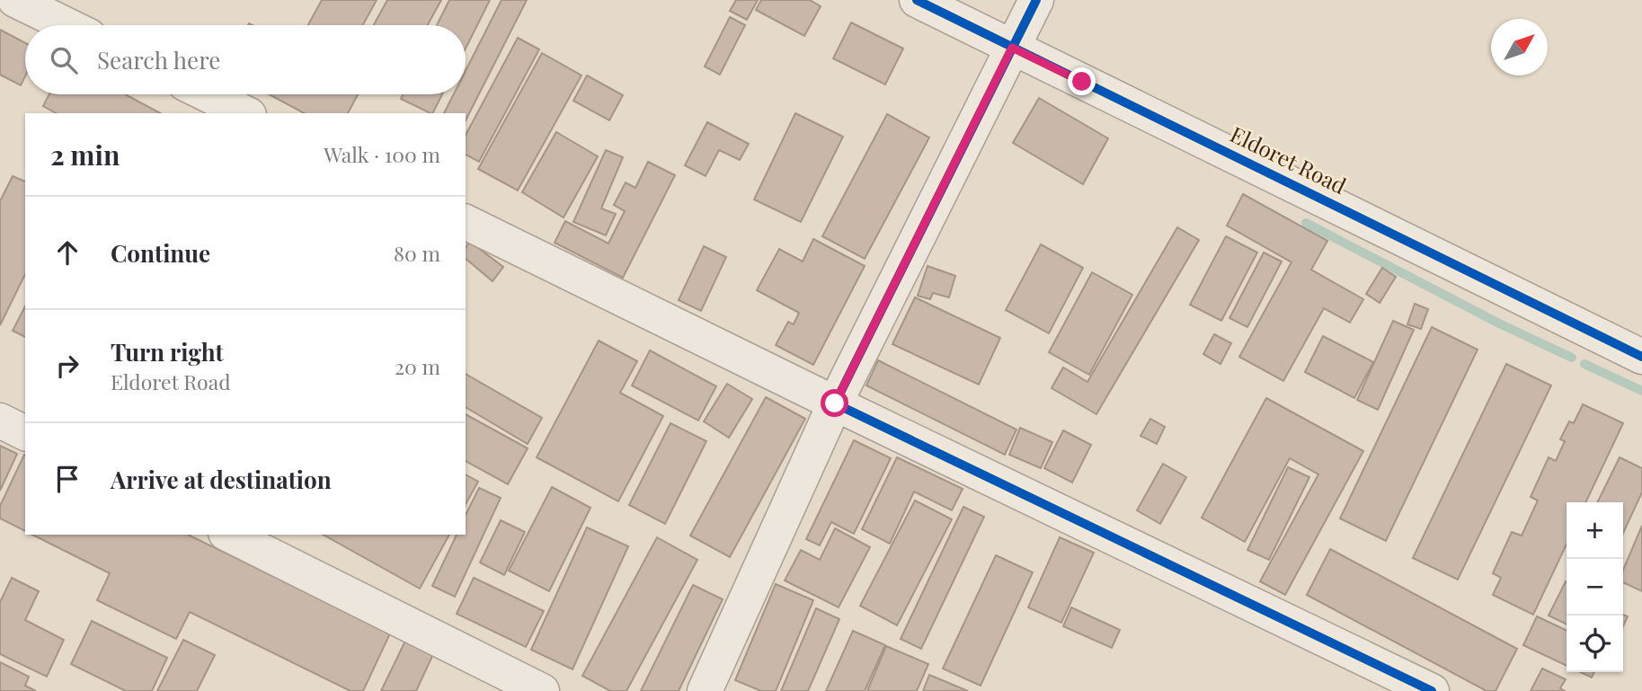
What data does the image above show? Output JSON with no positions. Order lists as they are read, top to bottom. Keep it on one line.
{"streets":{"street":["Eldoret Road"]},"north":"top right","page":{"search":"Search here","heading":["2 min","Walk · 100 m"],"list":[["Continue","80 m"],["Turn right","Eldoret Road","20 m"],"Arrive at destination"],"map_buttons":["+","−"]}}
